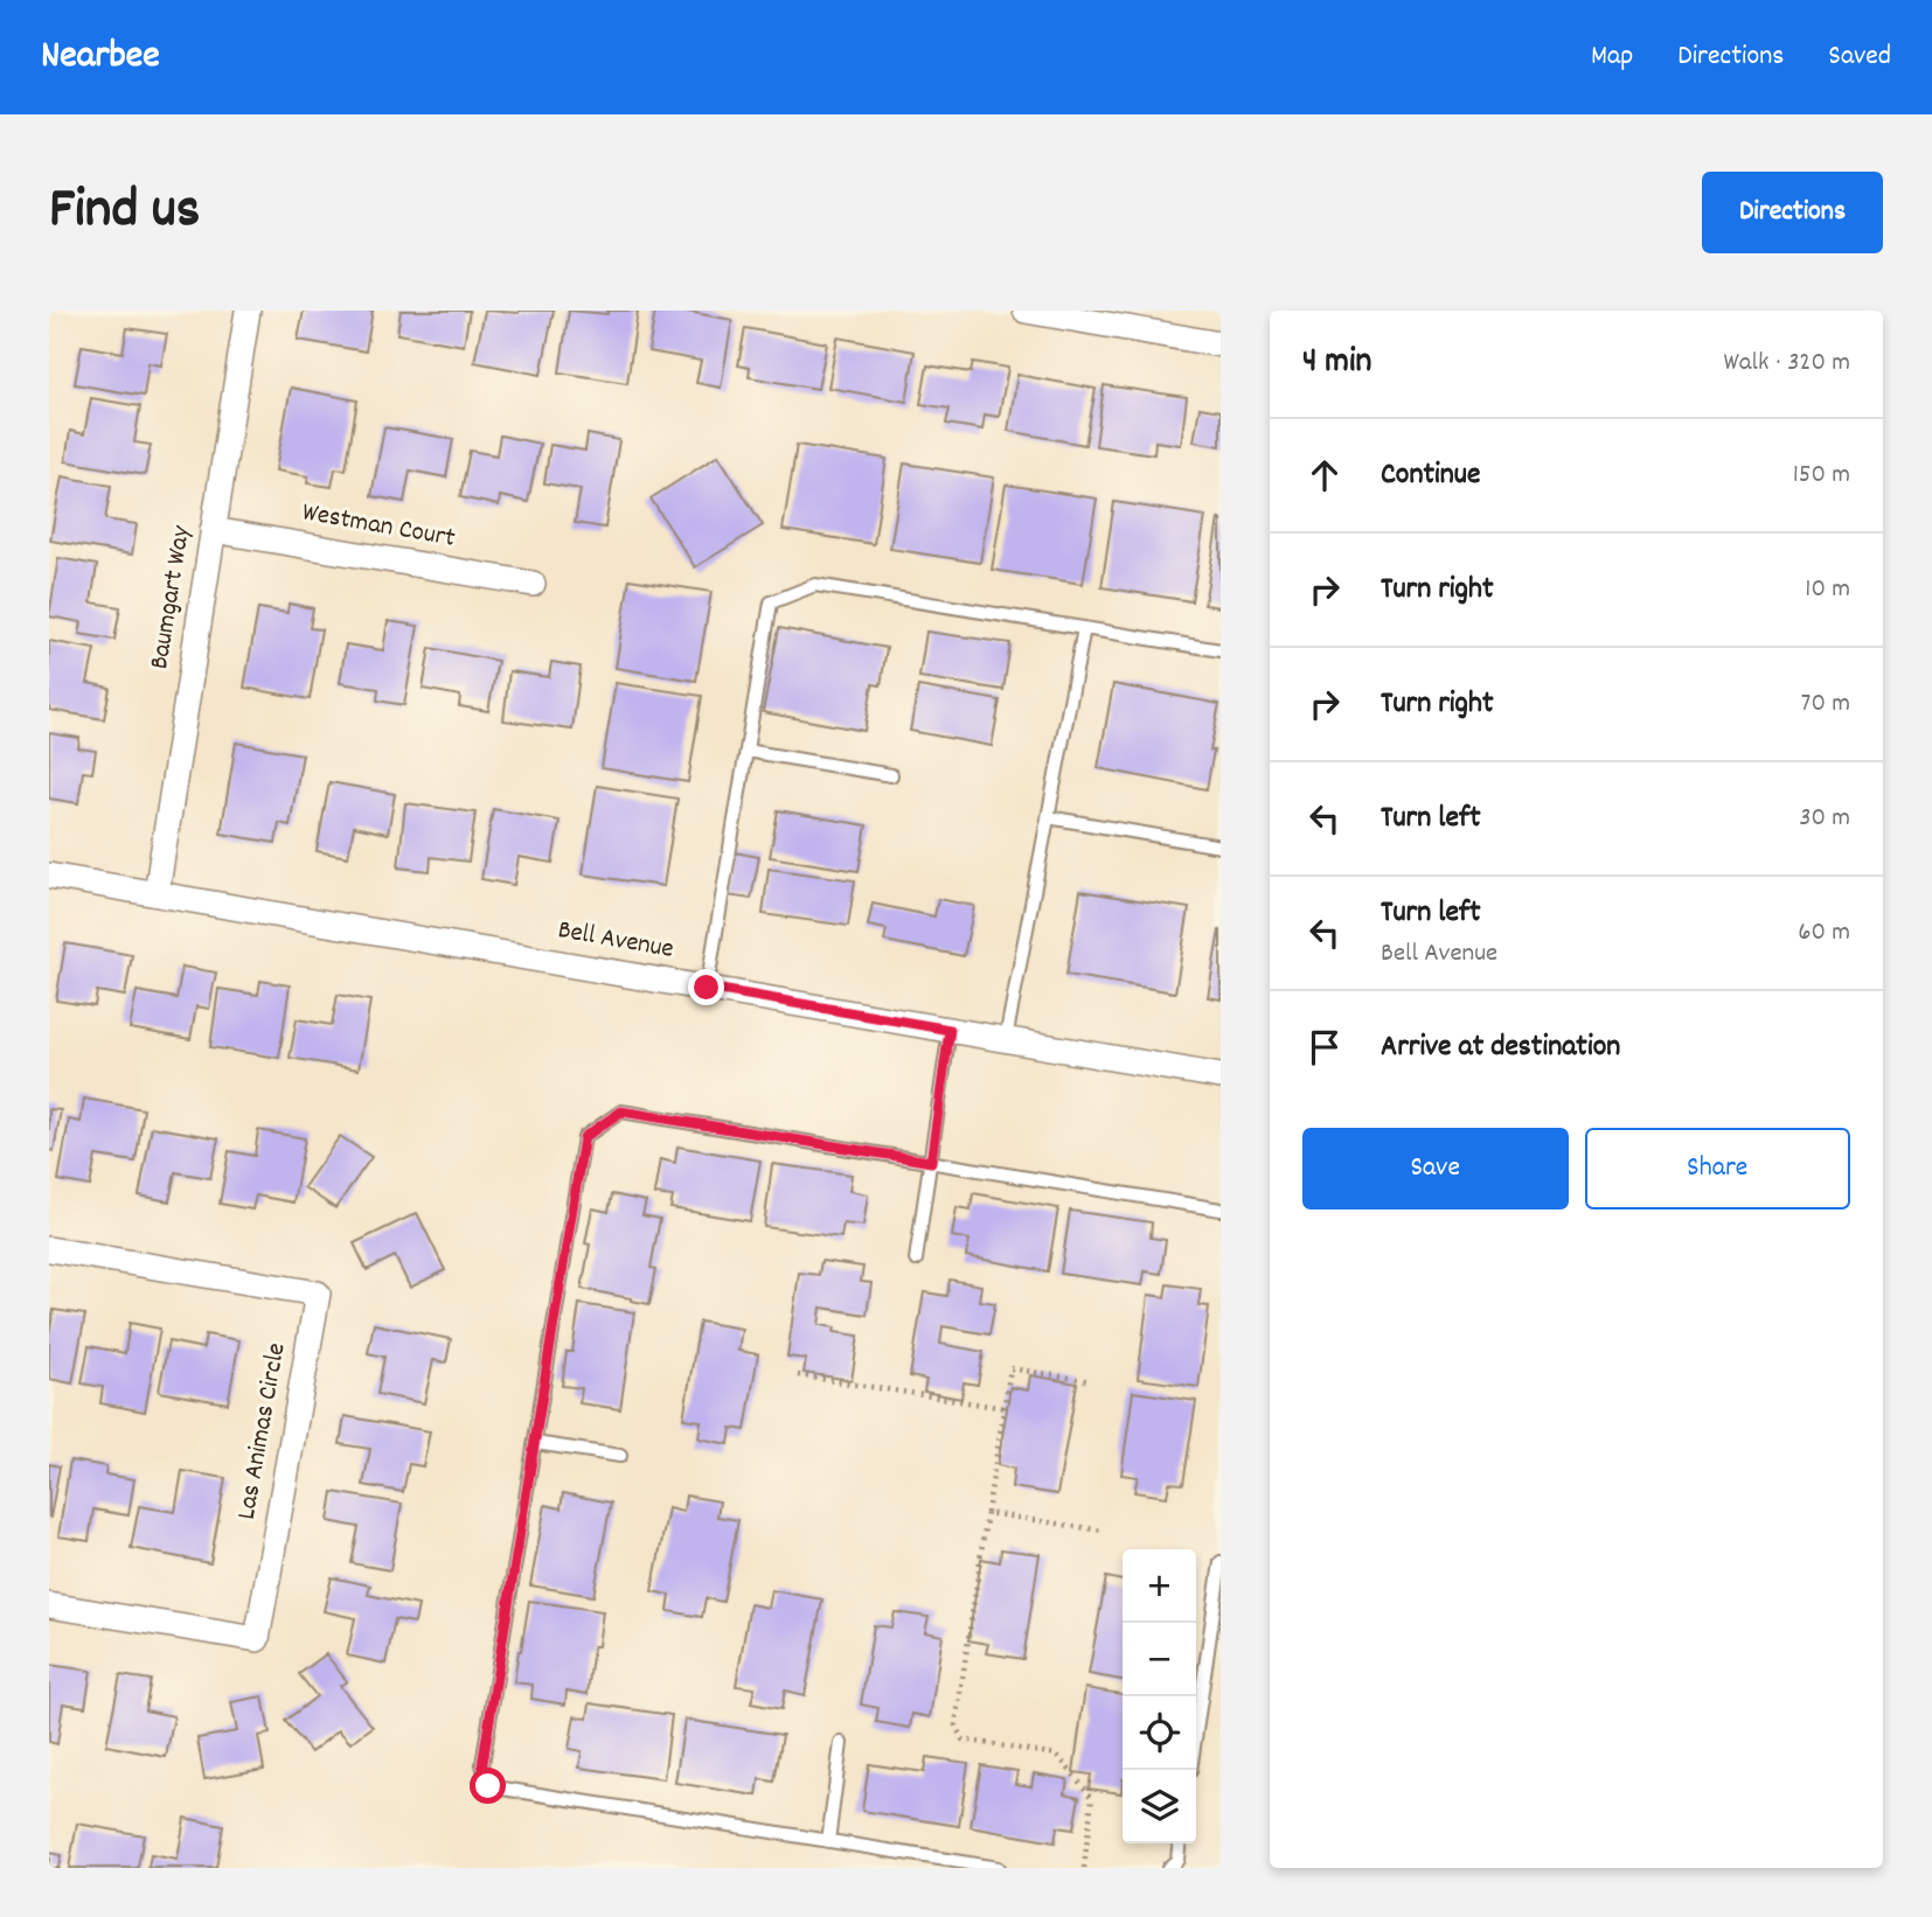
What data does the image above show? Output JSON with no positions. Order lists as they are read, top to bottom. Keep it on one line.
{"streets":{"street":["Westman Court","Baumgart Way","Bell Avenue","Las Animas Circle"]},"crossings":[["Westman Court","Baumgart Way"],["Baumgart Way","Bell Avenue"]],"page":{"header":"Nearbee","nav":["Map","Directions","Saved"],"title":"Find us","buttons":["Directions",["Save","Share"]],"heading":["4 min","Walk · 320 m"],"list":[["Continue","150 m"],["Turn right","10 m"],["Turn right","70 m"],["Turn left","30 m"],["Turn left","Bell Avenue","60 m"],"Arrive at destination"],"map_buttons":["+","−"]}}
